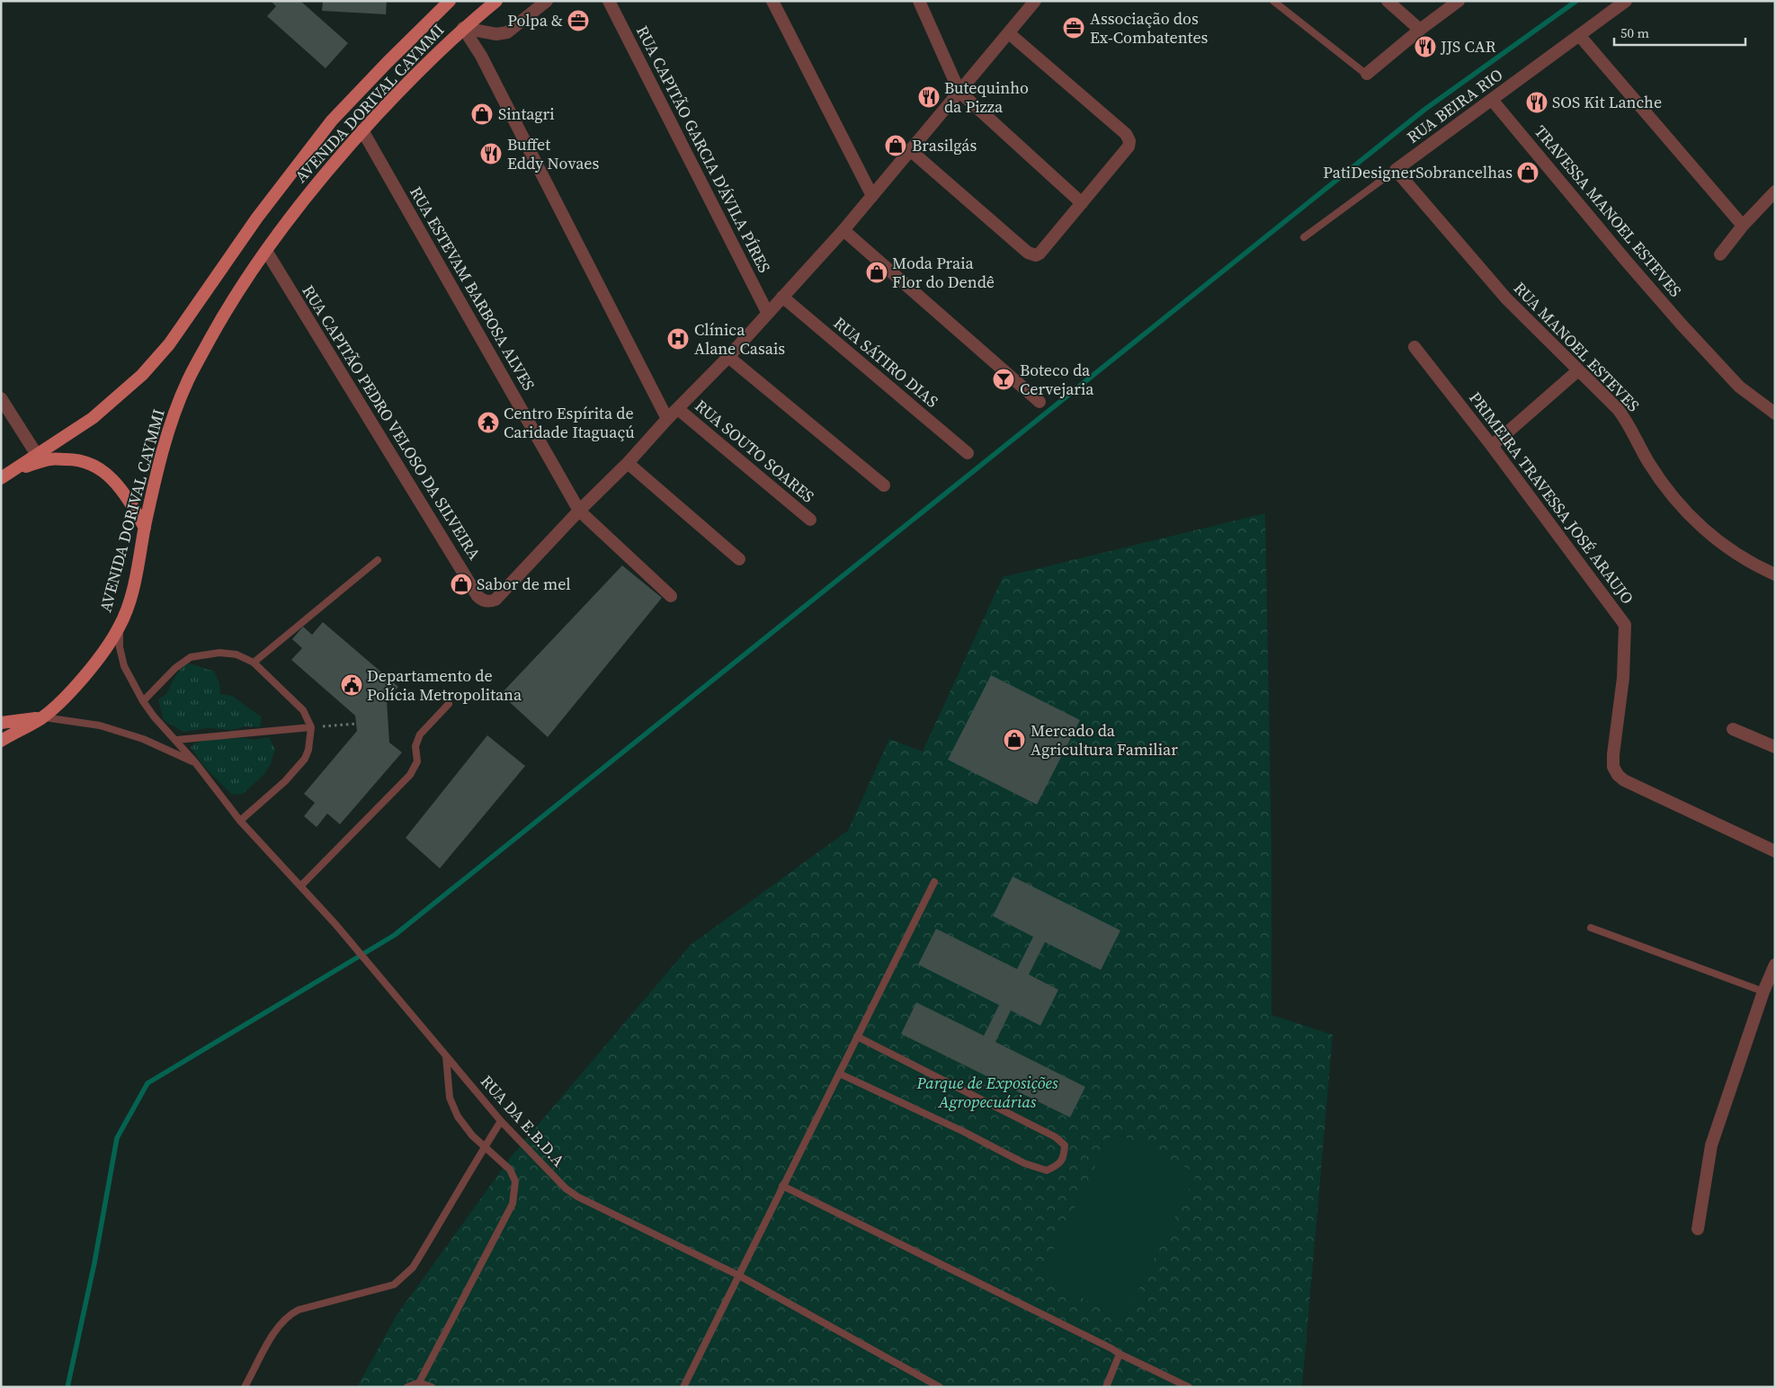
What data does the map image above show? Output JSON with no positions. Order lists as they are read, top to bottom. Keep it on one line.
{"streets":{"main road":["AVENIDA DORIVAL CAYMMI"],"street":["RUA BEIRA RIO","RUA CAPITÃO GARCIA D'ÁVILA PÍRES","TRAVESSA MANOEL ESTEVES","RUA ESTEVAM BARBOSA ALVES","RUA MANOEL ESTEVES","RUA SÁTIRO DIAS","RUA CAPITÃO PEDRO VELOSO DA SILVEIRA","RUA SOUTO SOARES","PRIMEIRA TRAVESSA JOSÉ ARAUJO"],"lane":["RUA DA E.B.D.A"]},"crossings":[["AVENIDA DORIVAL CAYMMI","RUA ESTEVAM BARBOSA ALVES"],["AVENIDA DORIVAL CAYMMI","RUA CAPITÃO PEDRO VELOSO DA SILVEIRA"],["AVENIDA DORIVAL CAYMMI","RUA DA E.B.D.A"],["RUA BEIRA RIO","TRAVESSA MANOEL ESTEVES"],["RUA BEIRA RIO","RUA MANOEL ESTEVES"],["RUA ESTEVAM BARBOSA ALVES","RUA CAPITÃO PEDRO VELOSO DA SILVEIRA"]],"parks":["Parque de Exposições Agropecuárias"],"places":{"office":["Polpa &","Associação dos Ex-Combatentes"],"restaurant":["JJS CAR","Butequinho da Pizza","SOS Kit Lanche","Buffet Eddy Novaes"],"shop":["Sintagri","Brasilgás","PatiDesignerSobrancelhas","Moda Praia Flor do Dendê","Sabor de mel","Mercado da Agricultura Familiar"],"hospital":["Clínica Alane Casais"],"bar":["Boteco da Cervejaria"],"temple":["Centro Espírita de Caridade Itaguaçú"],"public building":["Departamento de Polícia Metropolitana"]},"scale_bar":"50 m"}
